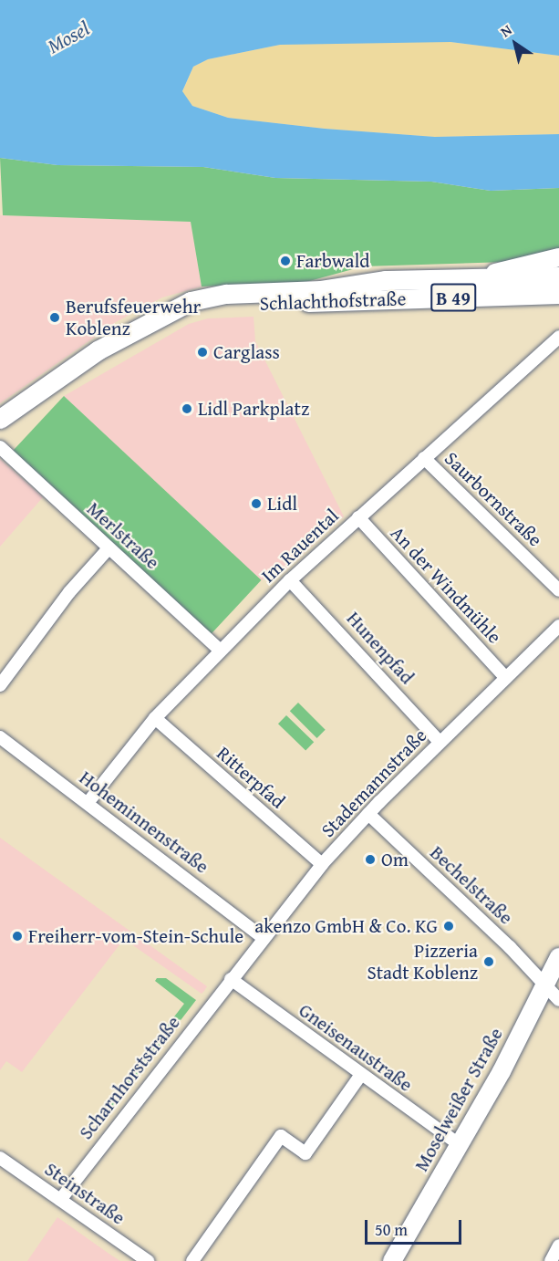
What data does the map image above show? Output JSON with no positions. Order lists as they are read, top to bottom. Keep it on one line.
{"streets":{"main road":["B 49","Schlachthofstraße"],"street":["Saurbornstraße","Merlstraße","Im Rauental","An der Windmühle","Hunenpfad","Ritterpfad","Stademannstraße","Hoheminnenstraße","Bechelstraße","Gneisenaustraße","Scharnhorststraße","Moselweißer Straße","Steinstraße"]},"crossings":[["Saurbornstraße","Im Rauental"],["Merlstraße","Im Rauental"],["Im Rauental","An der Windmühle"],["Im Rauental","Hunenpfad"],["Im Rauental","Ritterpfad"],["Im Rauental","Hoheminnenstraße"],["An der Windmühle","Stademannstraße"],["Hunenpfad","Stademannstraße"],["Ritterpfad","Stademannstraße"],["Stademannstraße","Hoheminnenstraße"],["Stademannstraße","Bechelstraße"],["Stademannstraße","Gneisenaustraße"],["Stademannstraße","Scharnhorststraße"],["Bechelstraße","Moselweißer Straße"],["Gneisenaustraße","Scharnhorststraße"],["Gneisenaustraße","Moselweißer Straße"],["Scharnhorststraße","Steinstraße"]],"water":["Mosel"],"places":["Farbwald","Berufsfeuerwehr Koblenz","Carglass","Lidl Parkplatz","Lidl","Om","akenzo GmbH & Co. KG","Freiherr-vom-Stein-Schule","Pizzeria Stadt Koblenz"],"scale_bar":"50 m","north":"top left"}
